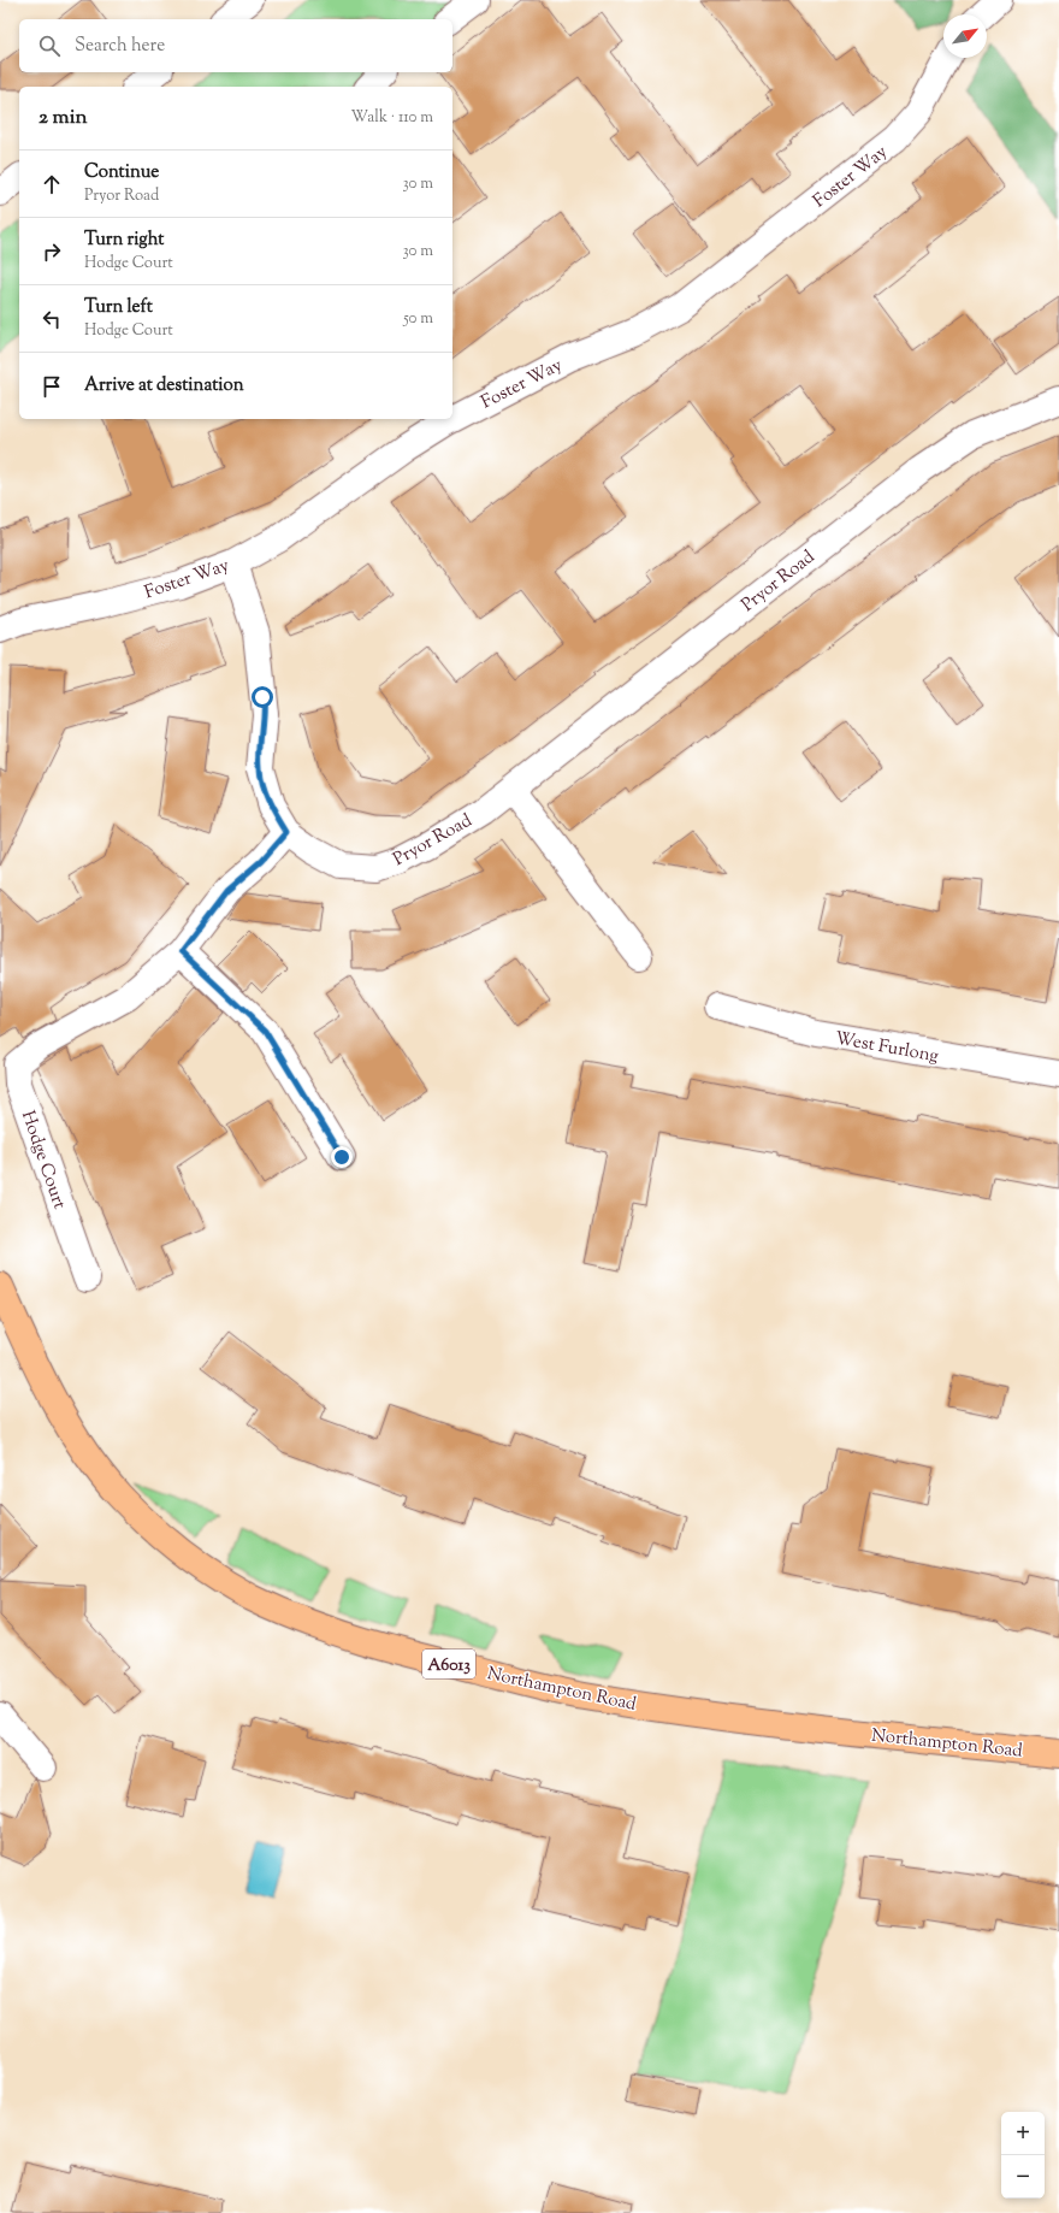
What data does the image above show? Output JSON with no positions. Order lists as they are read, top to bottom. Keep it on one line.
{"streets":{"main road":["A6013","Northampton Road"],"street":["Foster Way","Pryor Road","West Furlong","Hodge Court"]},"crossings":[["Foster Way","Pryor Road"],["Pryor Road","Hodge Court"]],"north":"top right","page":{"search":"Search here","heading":["2 min","Walk · 110 m"],"list":[["Continue","Pryor Road","30 m"],["Turn right","Hodge Court","30 m"],["Turn left","Hodge Court","50 m"],"Arrive at destination"],"map_buttons":["+","−"]}}
